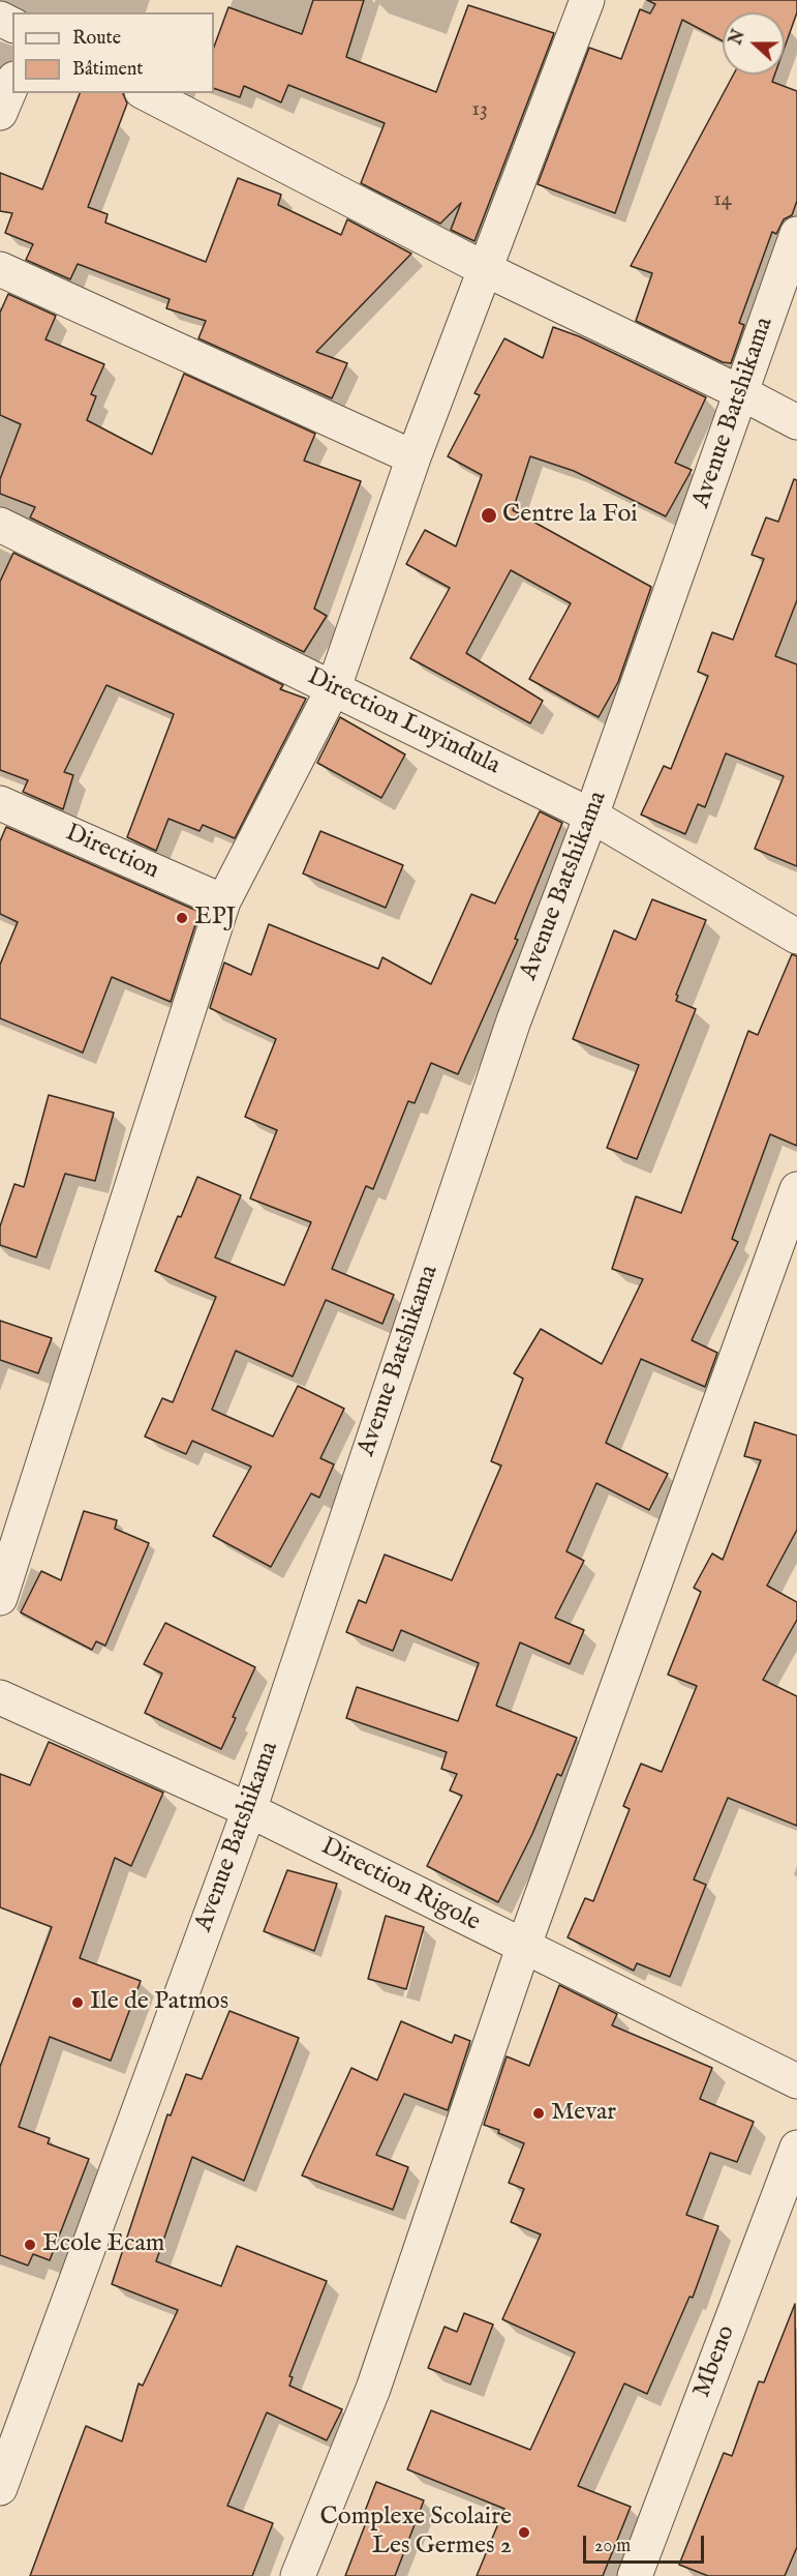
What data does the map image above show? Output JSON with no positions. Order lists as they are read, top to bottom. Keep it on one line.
{"streets":{"street":["Avenue Batshikama","Direction Luyindula","Direction","Direction Rigole","Mbeno"]},"crossings":[["Avenue Batshikama","Direction Luyindula"],["Avenue Batshikama","Direction Rigole"]],"places":["Centre la Foi","EPJ","Ile de Patmos","Mevar","Ecole Ecam","Complexe Scolaire Les Germes 2"],"house_numbers":["13","14"],"legend":["Route","Bâtiment"],"scale_bar":"20 m","north":"left"}
